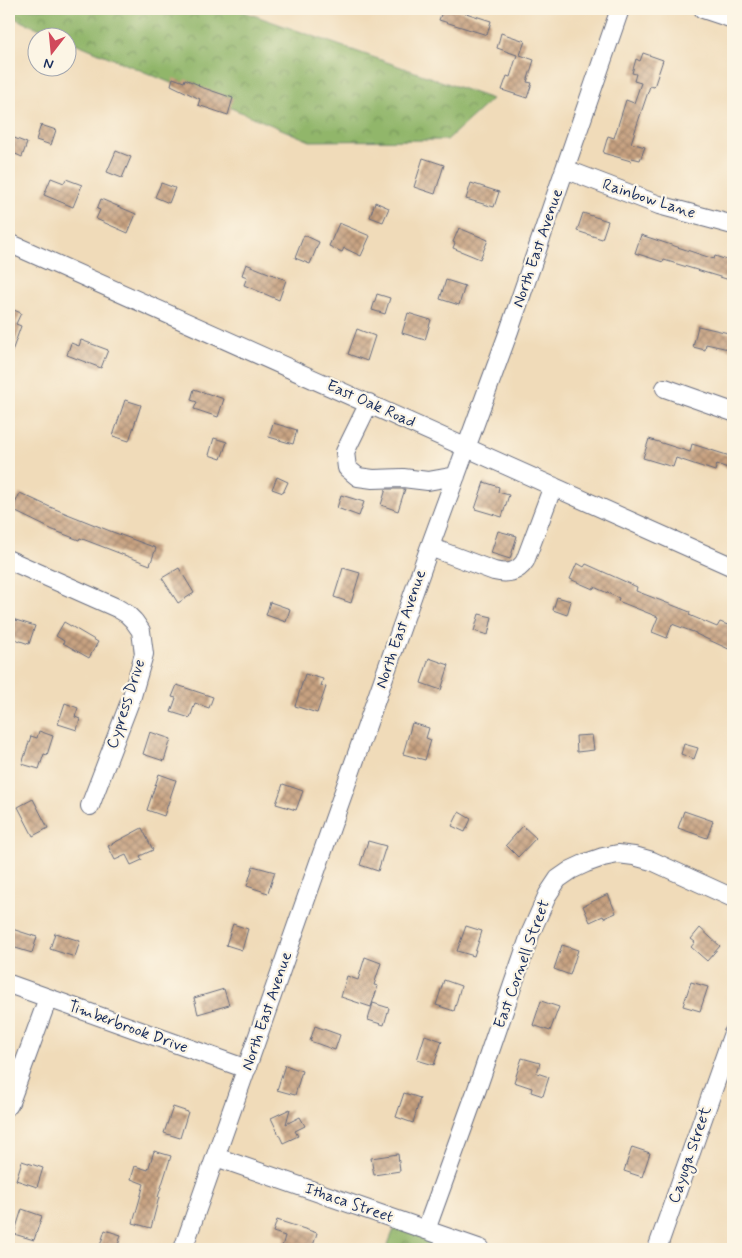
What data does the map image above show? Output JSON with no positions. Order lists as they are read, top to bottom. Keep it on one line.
{"streets":{"street":["Rainbow Lane","North East Avenue","East Oak Road","Cypress Drive","East Cornell Street","Timberbrook Drive","Cayuga Street","Ithaca Street"]},"crossings":[["Rainbow Lane","North East Avenue"],["North East Avenue","East Oak Road"],["North East Avenue","Timberbrook Drive"],["North East Avenue","Ithaca Street"],["East Cornell Street","Ithaca Street"]],"north":"bottom"}
